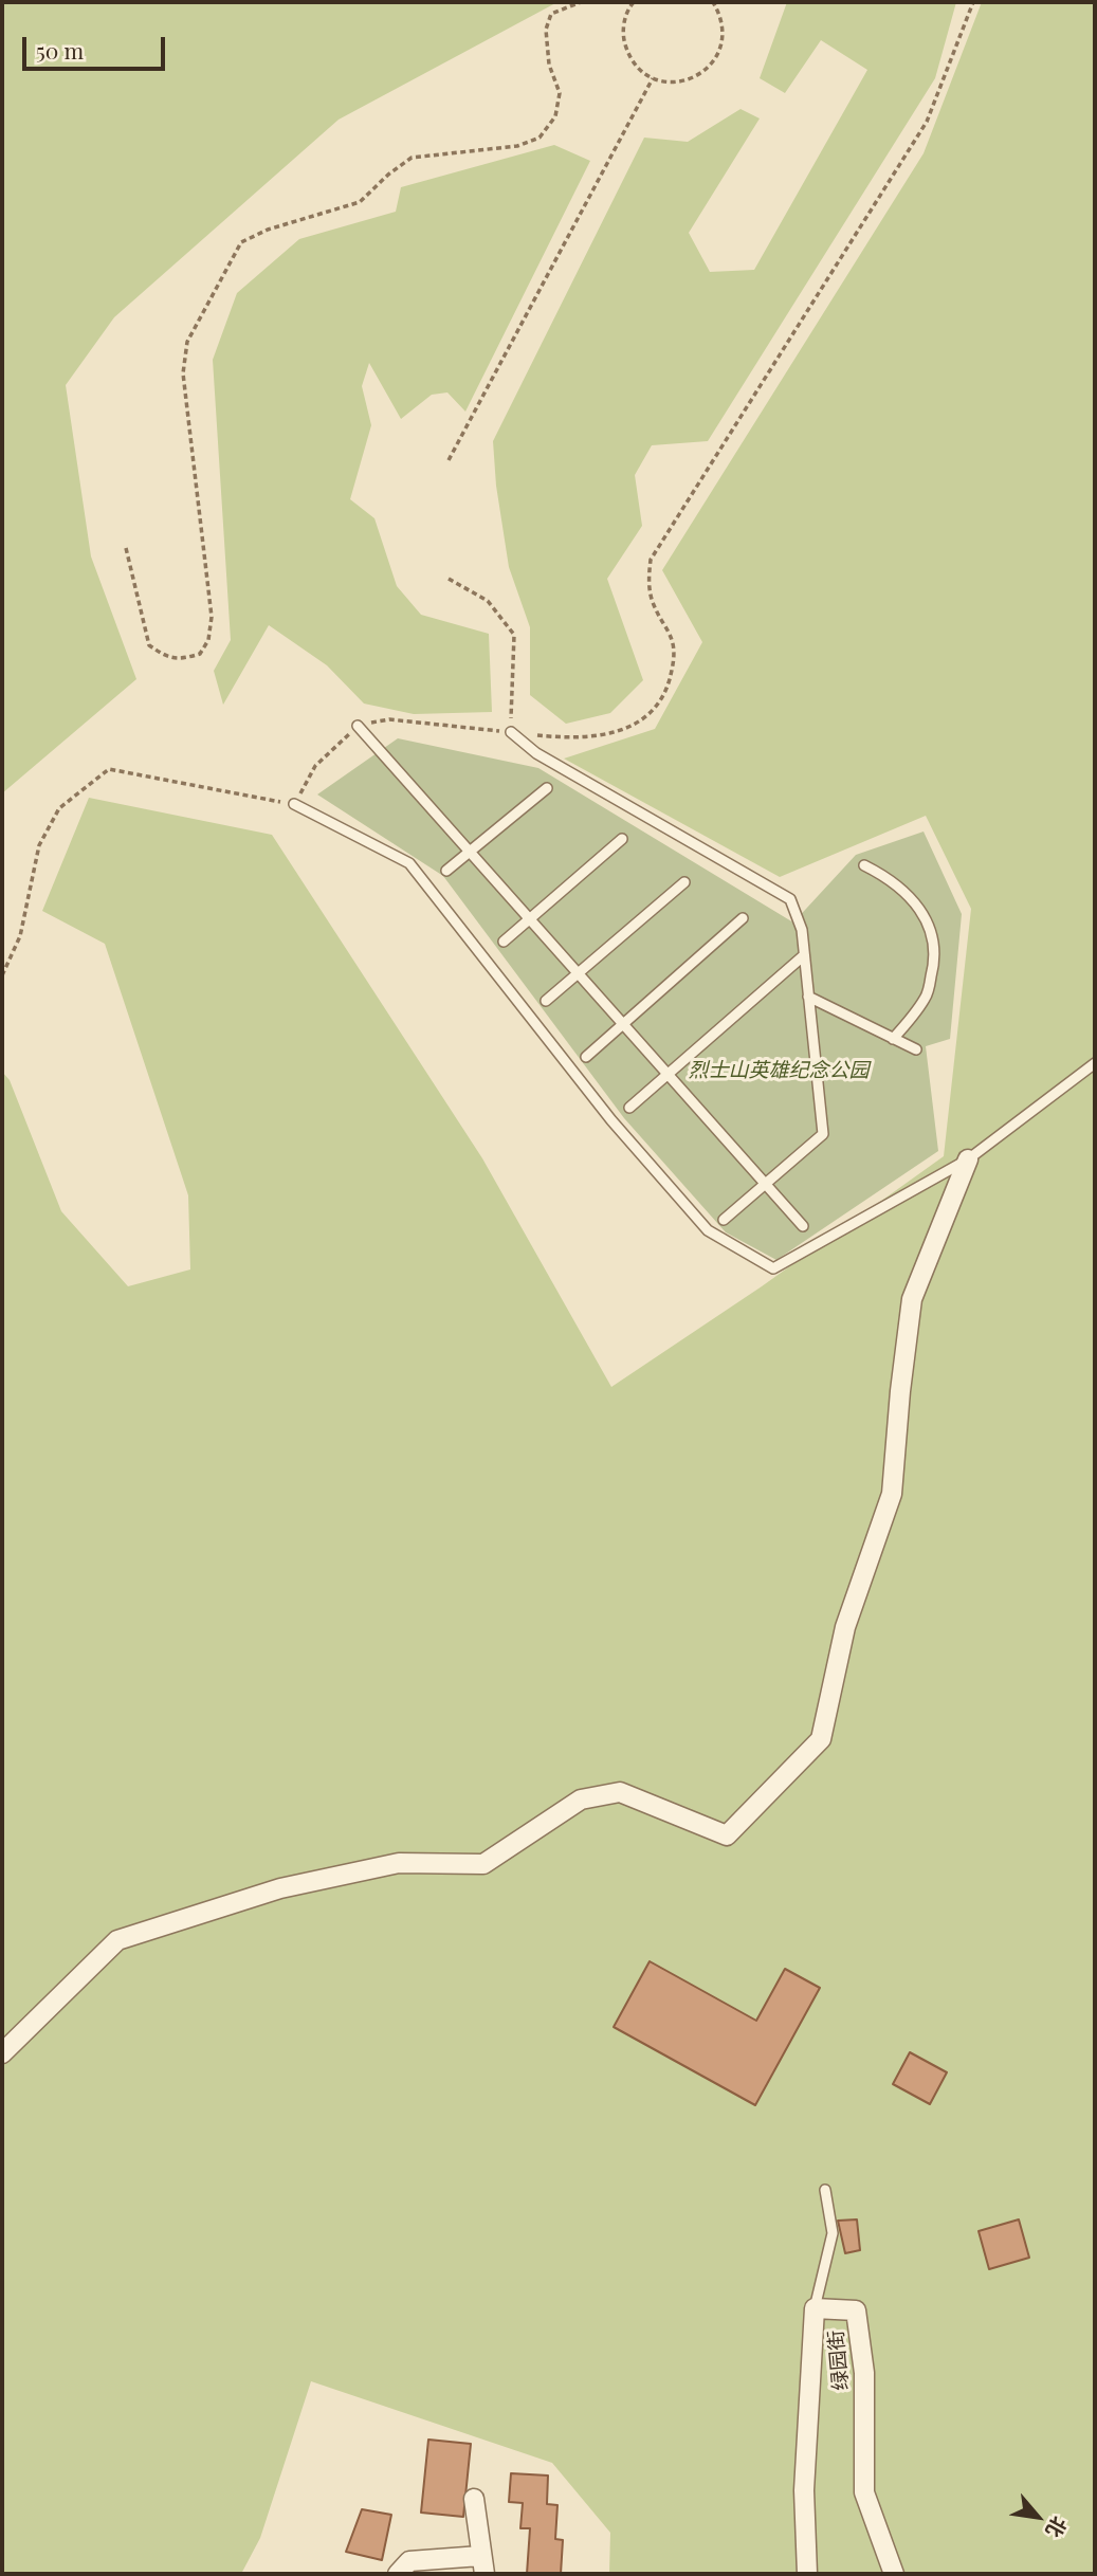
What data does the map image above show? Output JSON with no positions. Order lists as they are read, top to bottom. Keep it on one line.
{"streets":{"street":["绿园街"]},"parks":["烈士山英雄纪念公园"],"scale_bar":"50 m","north":"bottom right"}
